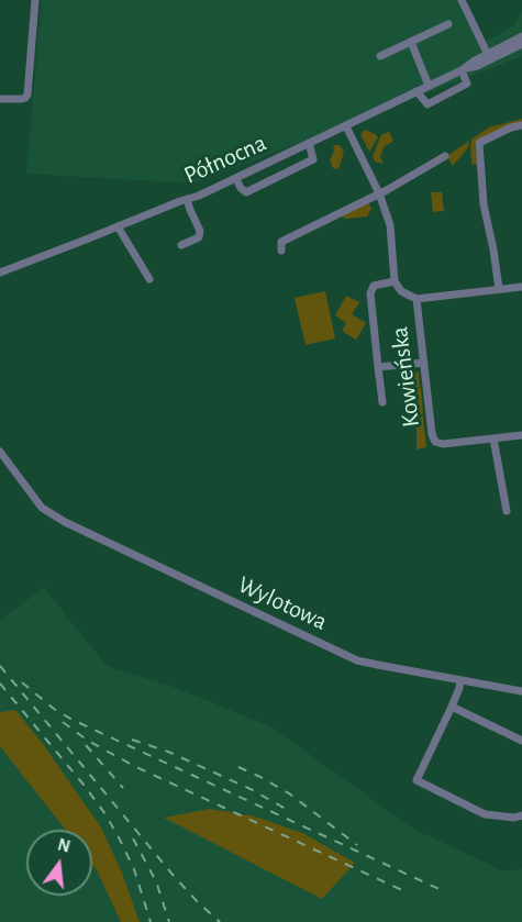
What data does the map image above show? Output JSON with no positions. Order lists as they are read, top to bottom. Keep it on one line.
{"streets":{"street":["Północna","Kowieńska","Wylotowa"]},"north":"top"}
